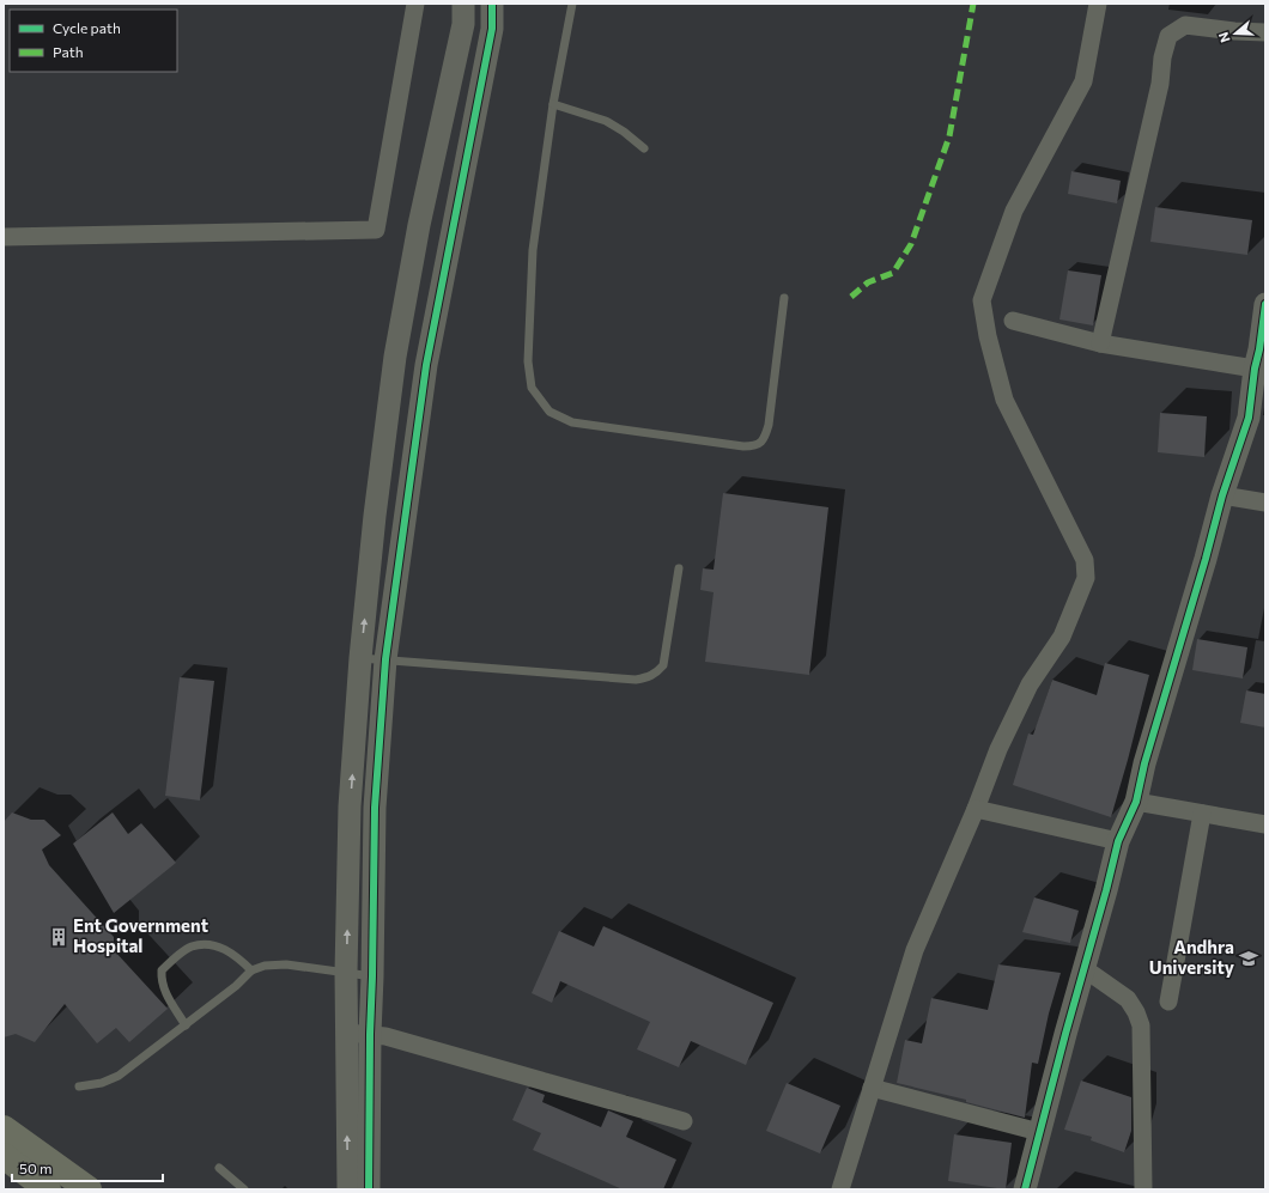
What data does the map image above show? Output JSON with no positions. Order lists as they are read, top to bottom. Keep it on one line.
{"places":{"building":["Ent Government Hospital"],"school or university":["Andhra University"]},"legend":["Cycle path","Path"],"scale_bar":"50 m","north":"left"}
